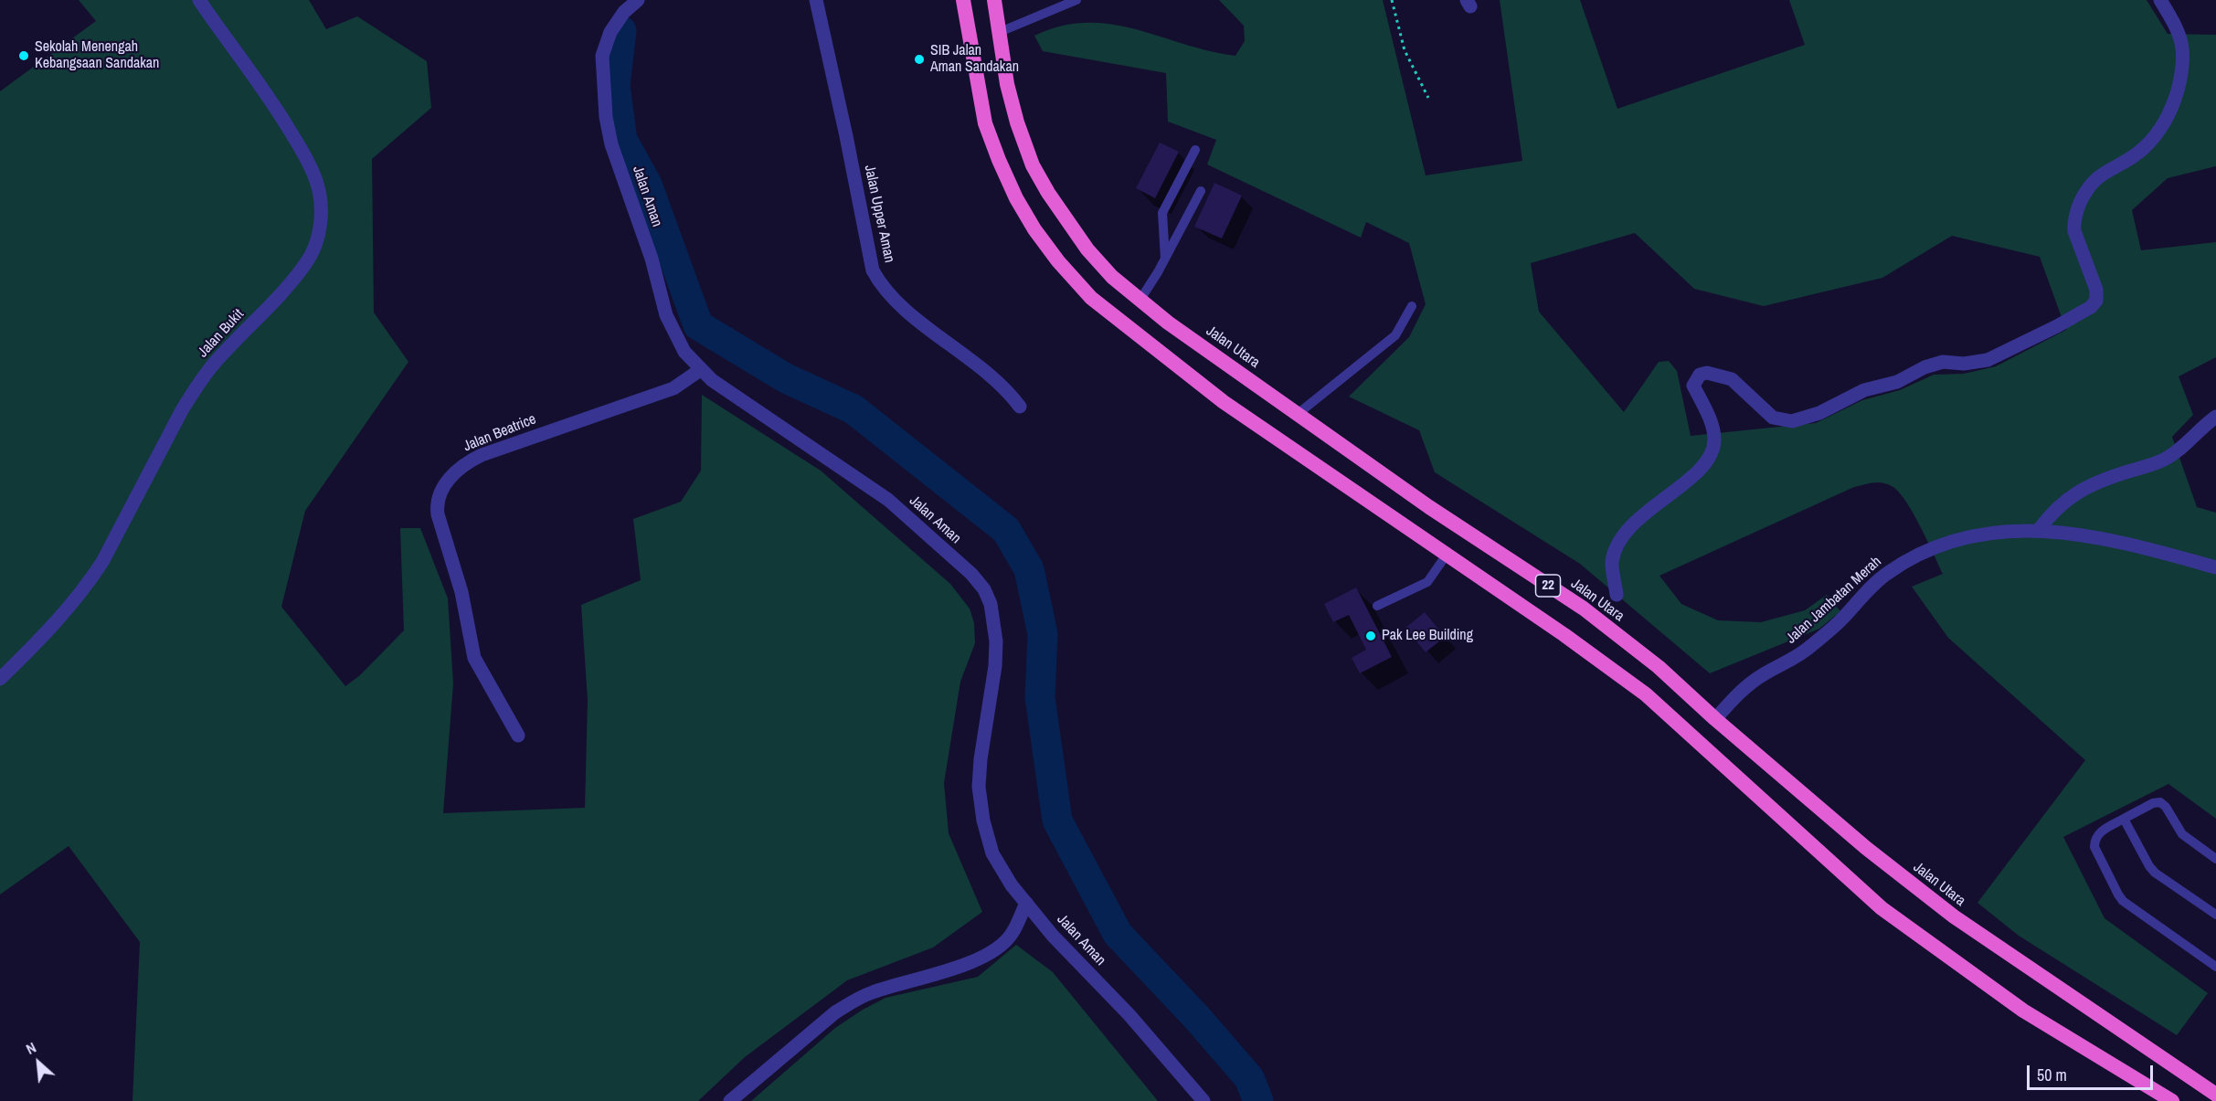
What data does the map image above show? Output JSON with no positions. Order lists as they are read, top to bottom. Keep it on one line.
{"streets":{"highway":["Jalan Utara","22"],"street":["Jalan Aman","Jalan Upper Aman","Jalan Bukit","Jalan Beatrice","Jalan Jambatan Merah"]},"crossings":[["Jalan Aman","Jalan Beatrice"],["Jalan Utara","Jalan Jambatan Merah"]],"places":["Sekolah Menengah Kebangsaan Sandakan","SIB Jalan Aman Sandakan","Pak Lee Building"],"scale_bar":"50 m","north":"top left"}
